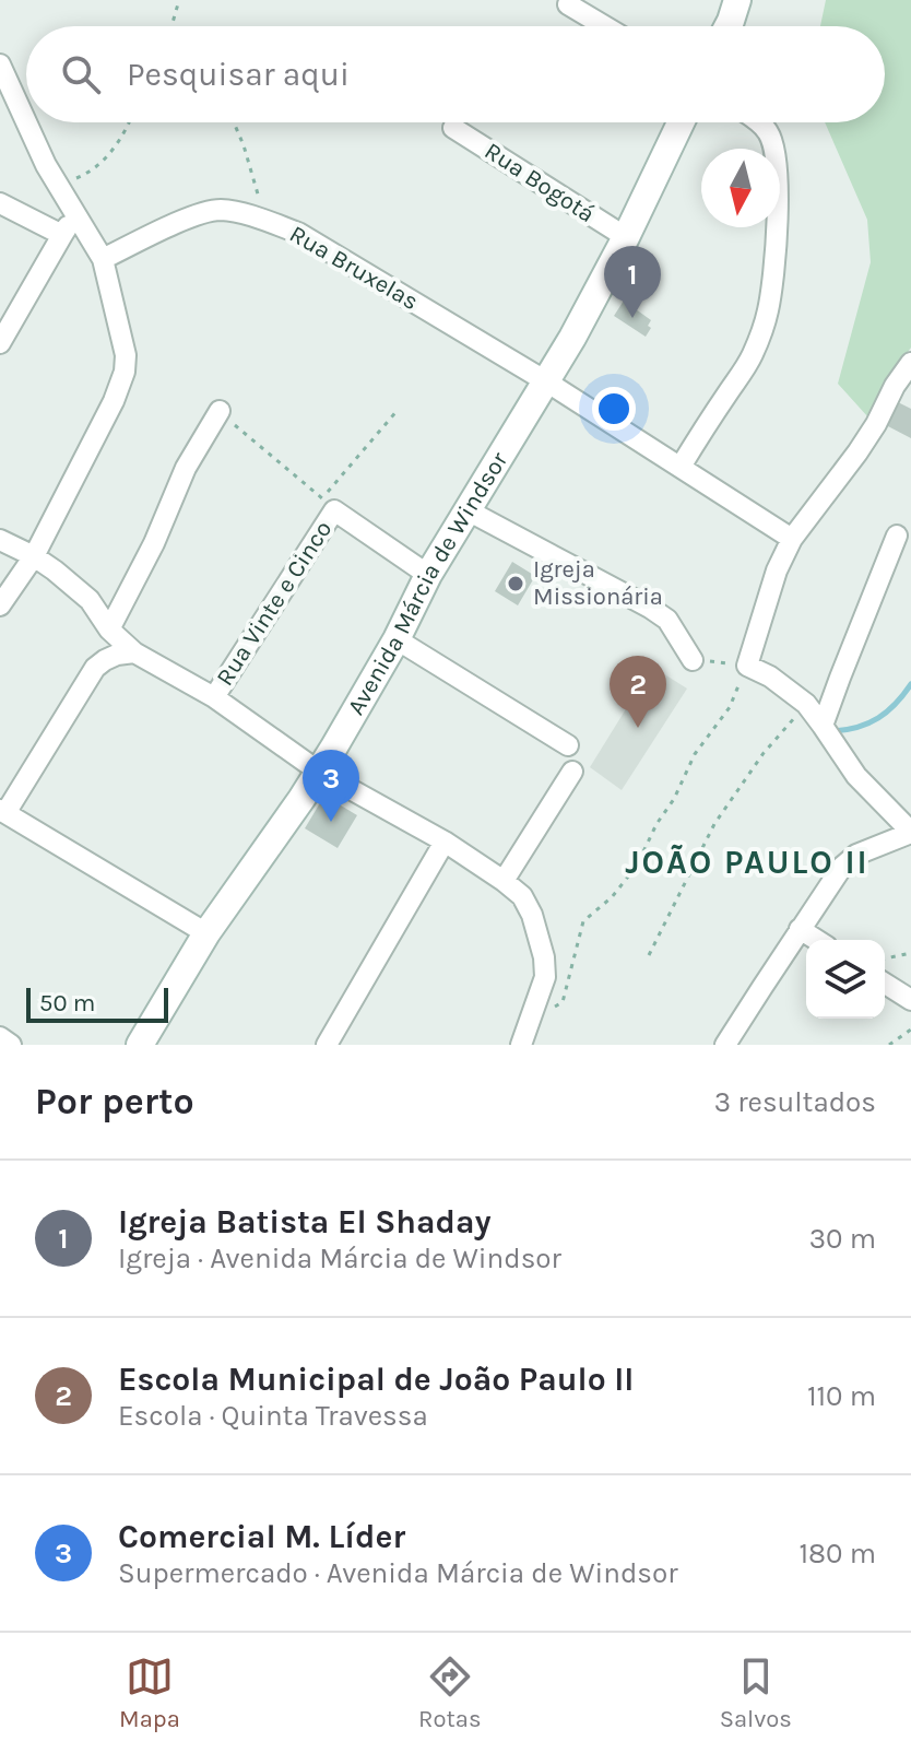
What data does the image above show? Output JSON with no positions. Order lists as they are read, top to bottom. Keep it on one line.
{"streets":{"street":["Rua Bogotá","Rua Bruxelas","Avenida Márcia de Windsor","Rua Vinte e Cinco"]},"crossings":[["Rua Bogotá","Avenida Márcia de Windsor"],["Rua Bruxelas","Avenida Márcia de Windsor"]],"districts":["JOÃO PAULO II"],"places":["Igreja Missionária"],"scale_bar":"50 m","north":"bottom","page":{"search":"Pesquisar aqui","pins":["1","2","3"],"scale":"50 m","heading":["Por perto","3 resultados"],"list":[{"mark":"1","name":"Igreja Batista El Shaday","note":"Igreja · Avenida Márcia de Windsor","value":"30 m"},{"mark":"2","name":"Escola Municipal de João Paulo II","note":"Escola · Quinta Travessa","value":"110 m"},{"mark":"3","name":"Comercial M. Líder","note":"Supermercado · Avenida Márcia de Windsor","value":"180 m"}],"nav":["Mapa","Rotas","Salvos"]}}
